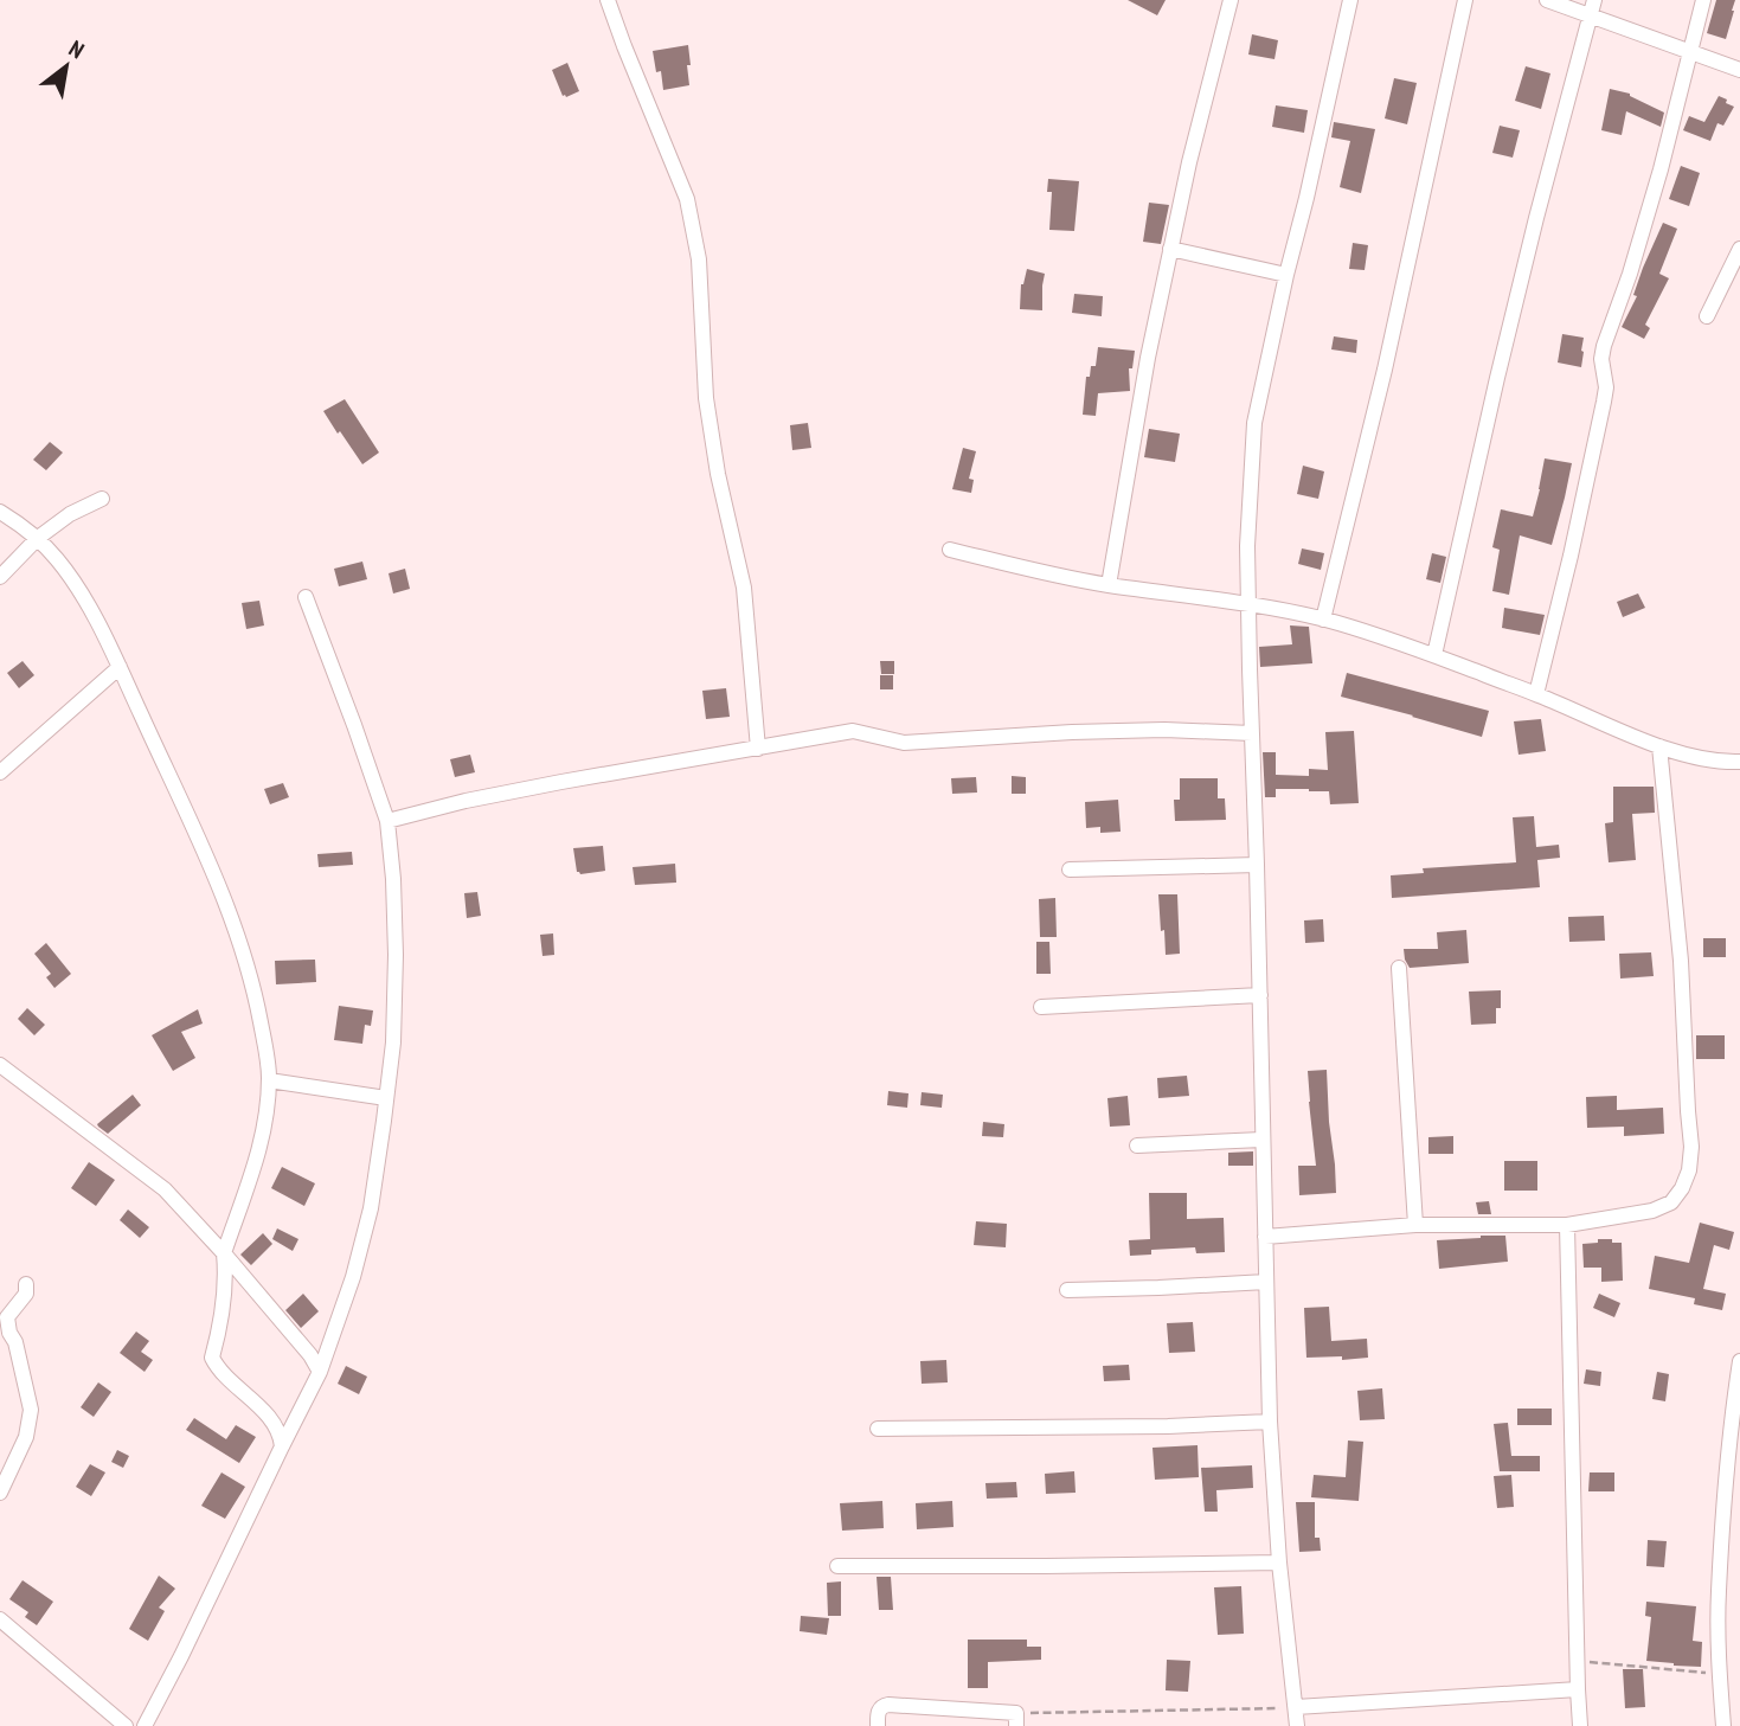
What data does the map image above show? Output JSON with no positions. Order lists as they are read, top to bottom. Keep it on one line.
{"north":"top right"}
